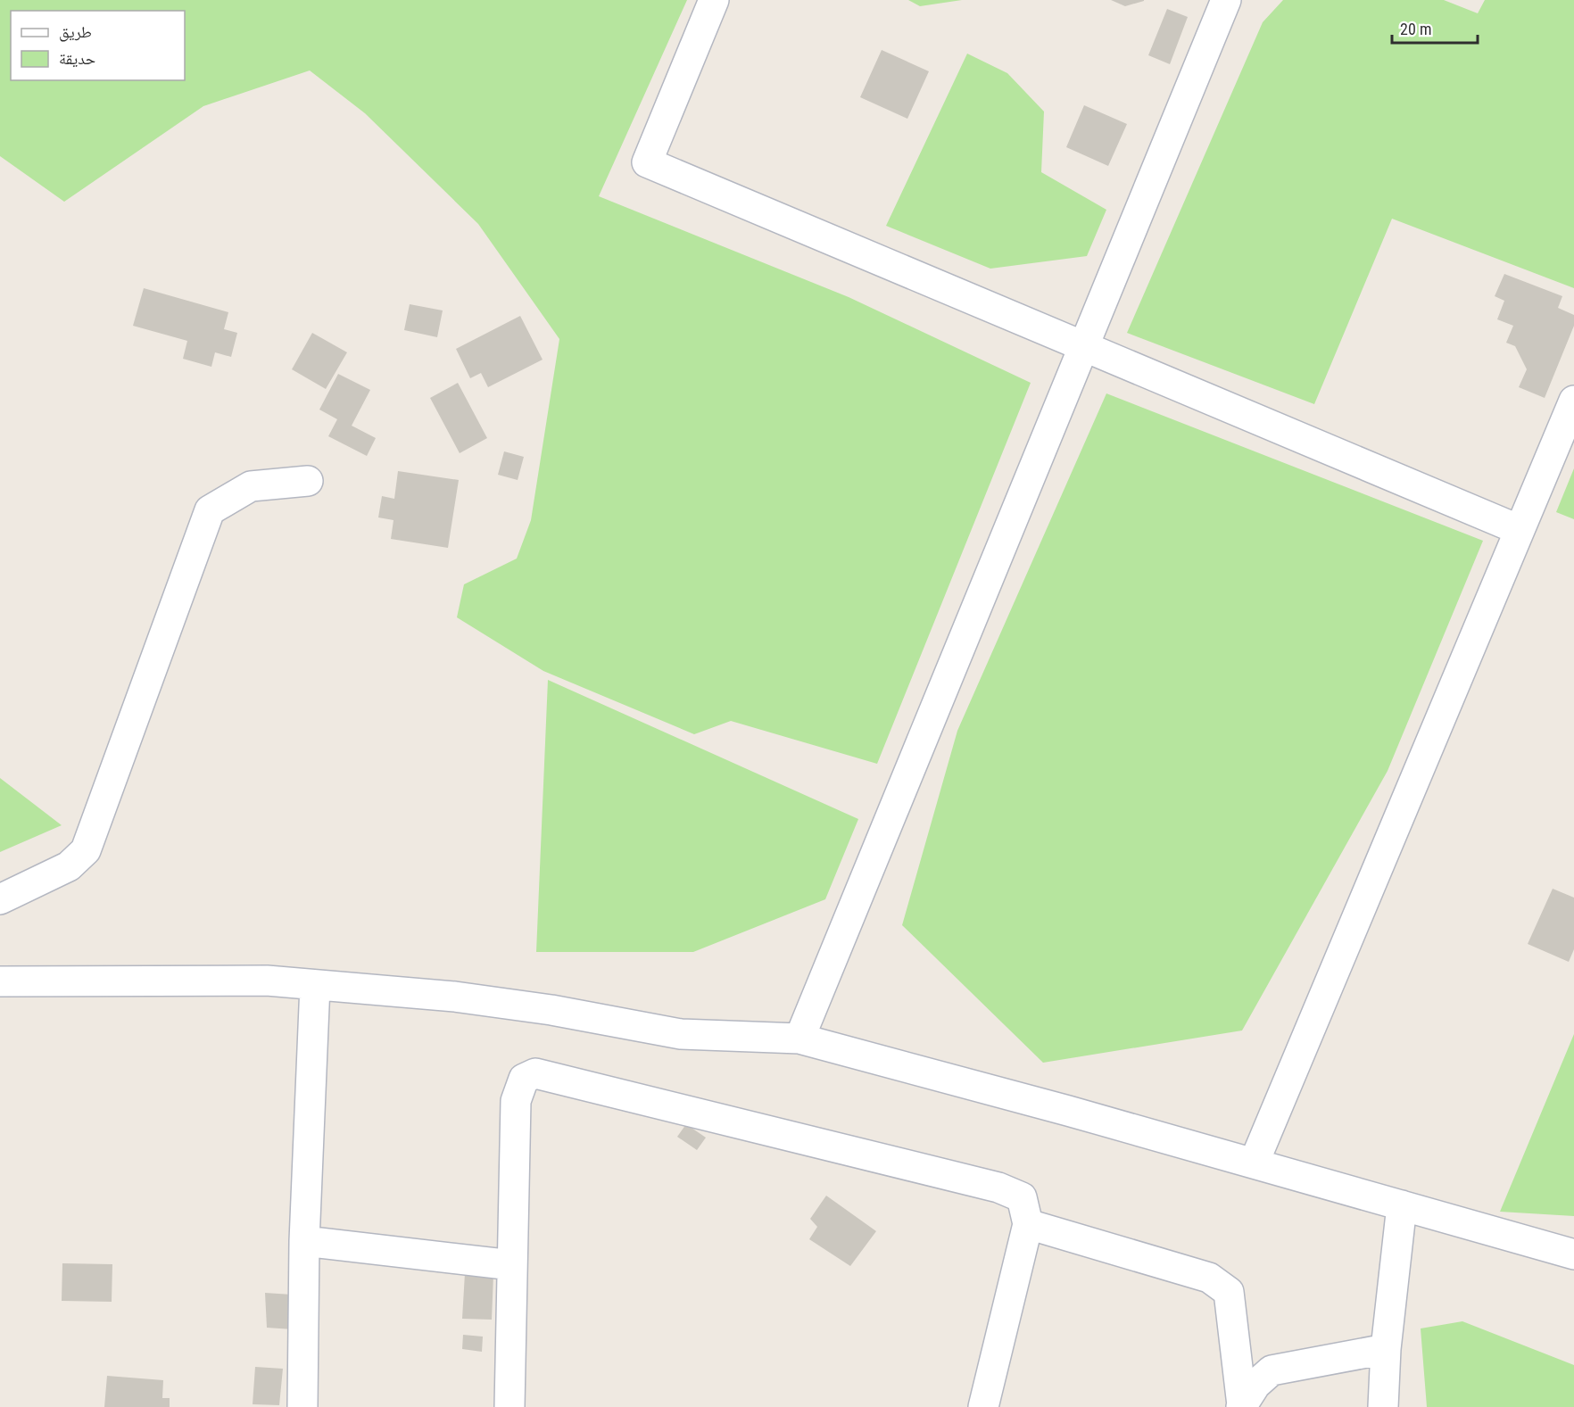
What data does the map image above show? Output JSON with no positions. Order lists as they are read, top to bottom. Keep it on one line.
{"legend":["طريق","حديقة"],"scale_bar":"20 m"}
